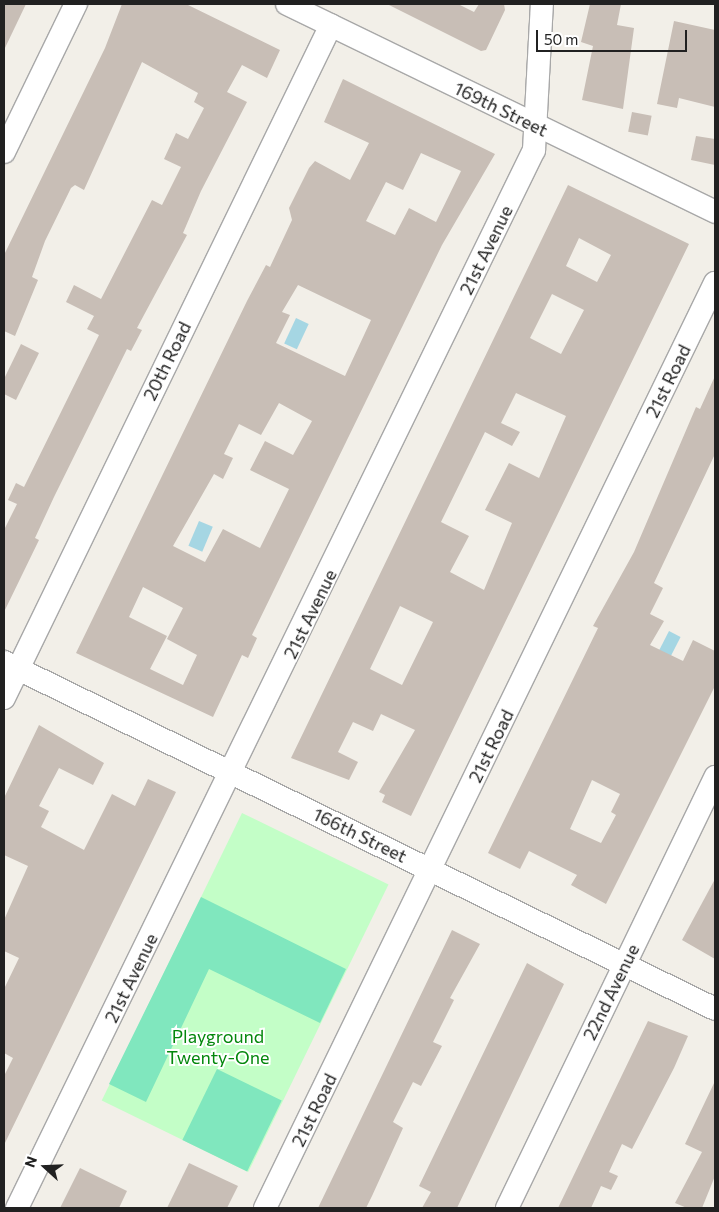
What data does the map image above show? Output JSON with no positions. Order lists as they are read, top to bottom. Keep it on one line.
{"streets":{"street":["169th Street","21st Avenue","20th Road","21st Road","166th Street","22nd Avenue"]},"crossings":[["169th Street","21st Avenue"],["169th Street","20th Road"],["21st Avenue","166th Street"],["20th Road","166th Street"],["21st Road","166th Street"],["166th Street","22nd Avenue"]],"parks":["Playground Twenty-One"],"scale_bar":"50 m","north":"left"}
